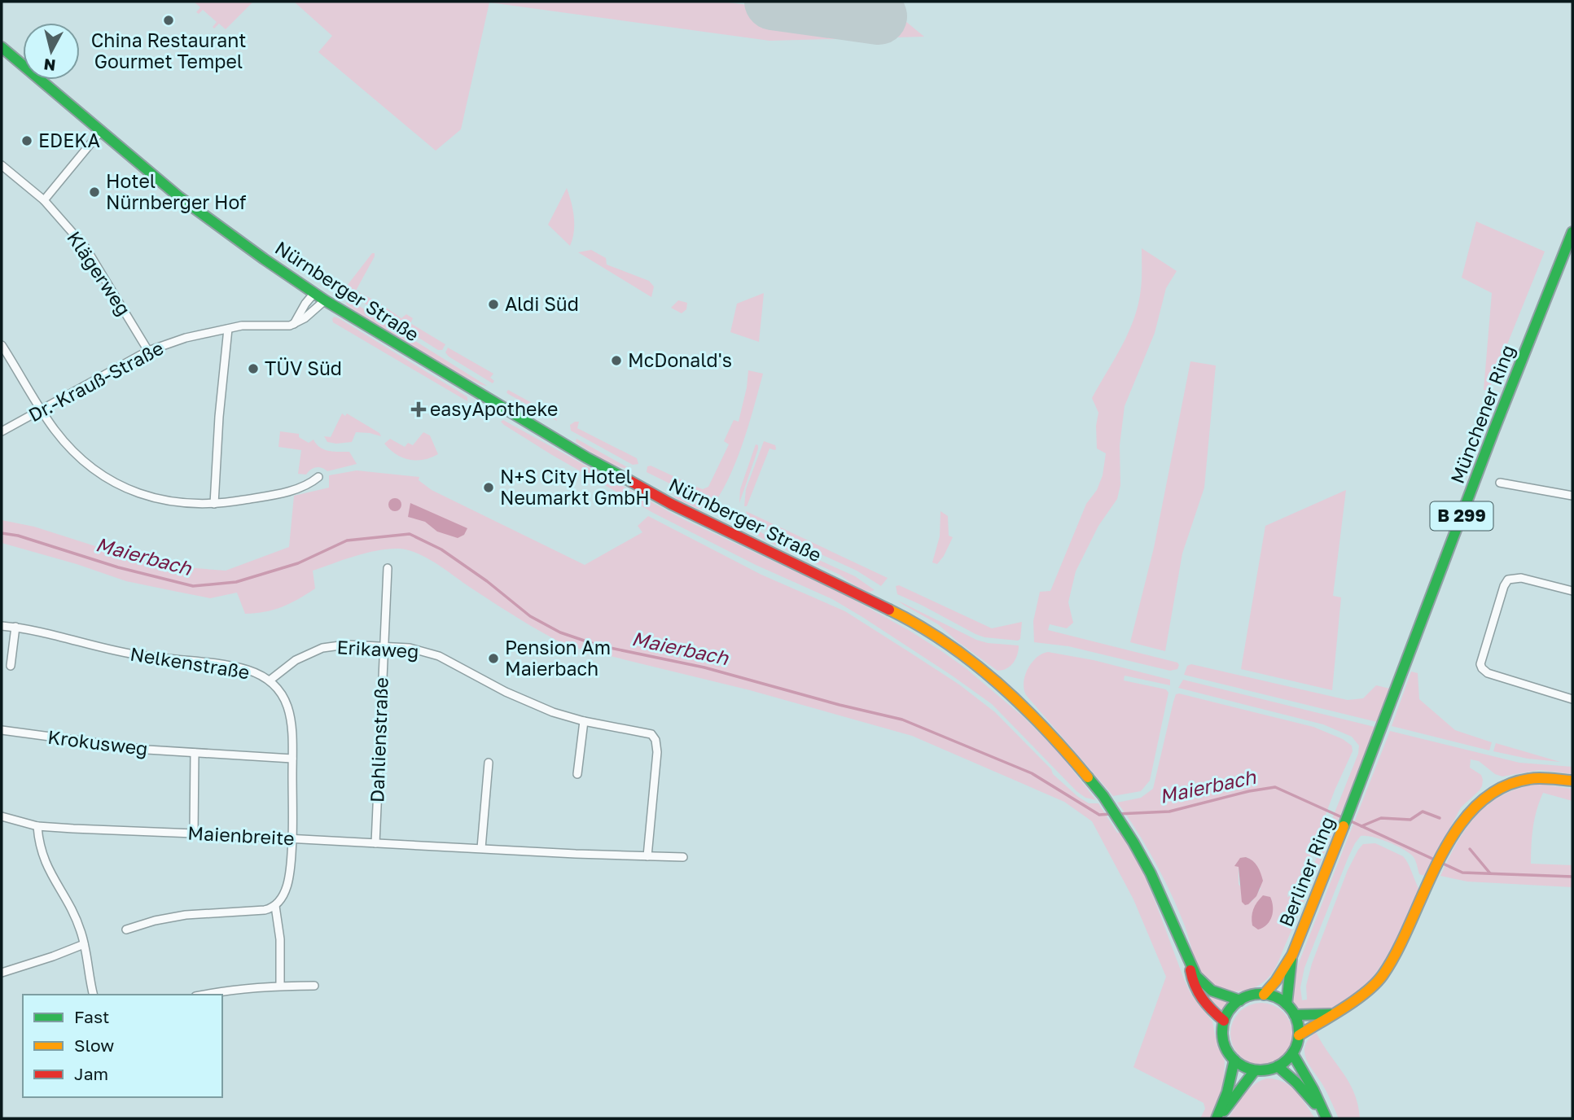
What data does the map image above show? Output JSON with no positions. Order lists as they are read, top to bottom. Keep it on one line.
{"streets":{"main road":["Nürnberger Straße","Münchener Ring","B 299","Berliner Ring"],"street":["Klägerweg","Dr.-Krauß-Straße","Erikaweg","Nelkenstraße","Dahlienstraße","Krokusweg","Maienbreite"]},"crossings":[["Klägerweg","Dr.-Krauß-Straße"],["Nürnberger Straße","Berliner Ring"],["Münchener Ring","Berliner Ring"],["Erikaweg","Nelkenstraße"],["Erikaweg","Dahlienstraße"],["Erikaweg","Maienbreite"],["Nelkenstraße","Krokusweg"],["Nelkenstraße","Maienbreite"],["Dahlienstraße","Maienbreite"]],"water":["Maierbach"],"places":{"other":["China Restaurant Gourmet Tempel","EDEKA","Hotel Nürnberger Hof","Aldi Süd","McDonald's","TÜV Süd","N+S City Hotel Neumarkt GmbH","Pension Am Maierbach"],"health":["easyApotheke"]},"legend":["Fast","Slow","Jam"],"north":"bottom"}
